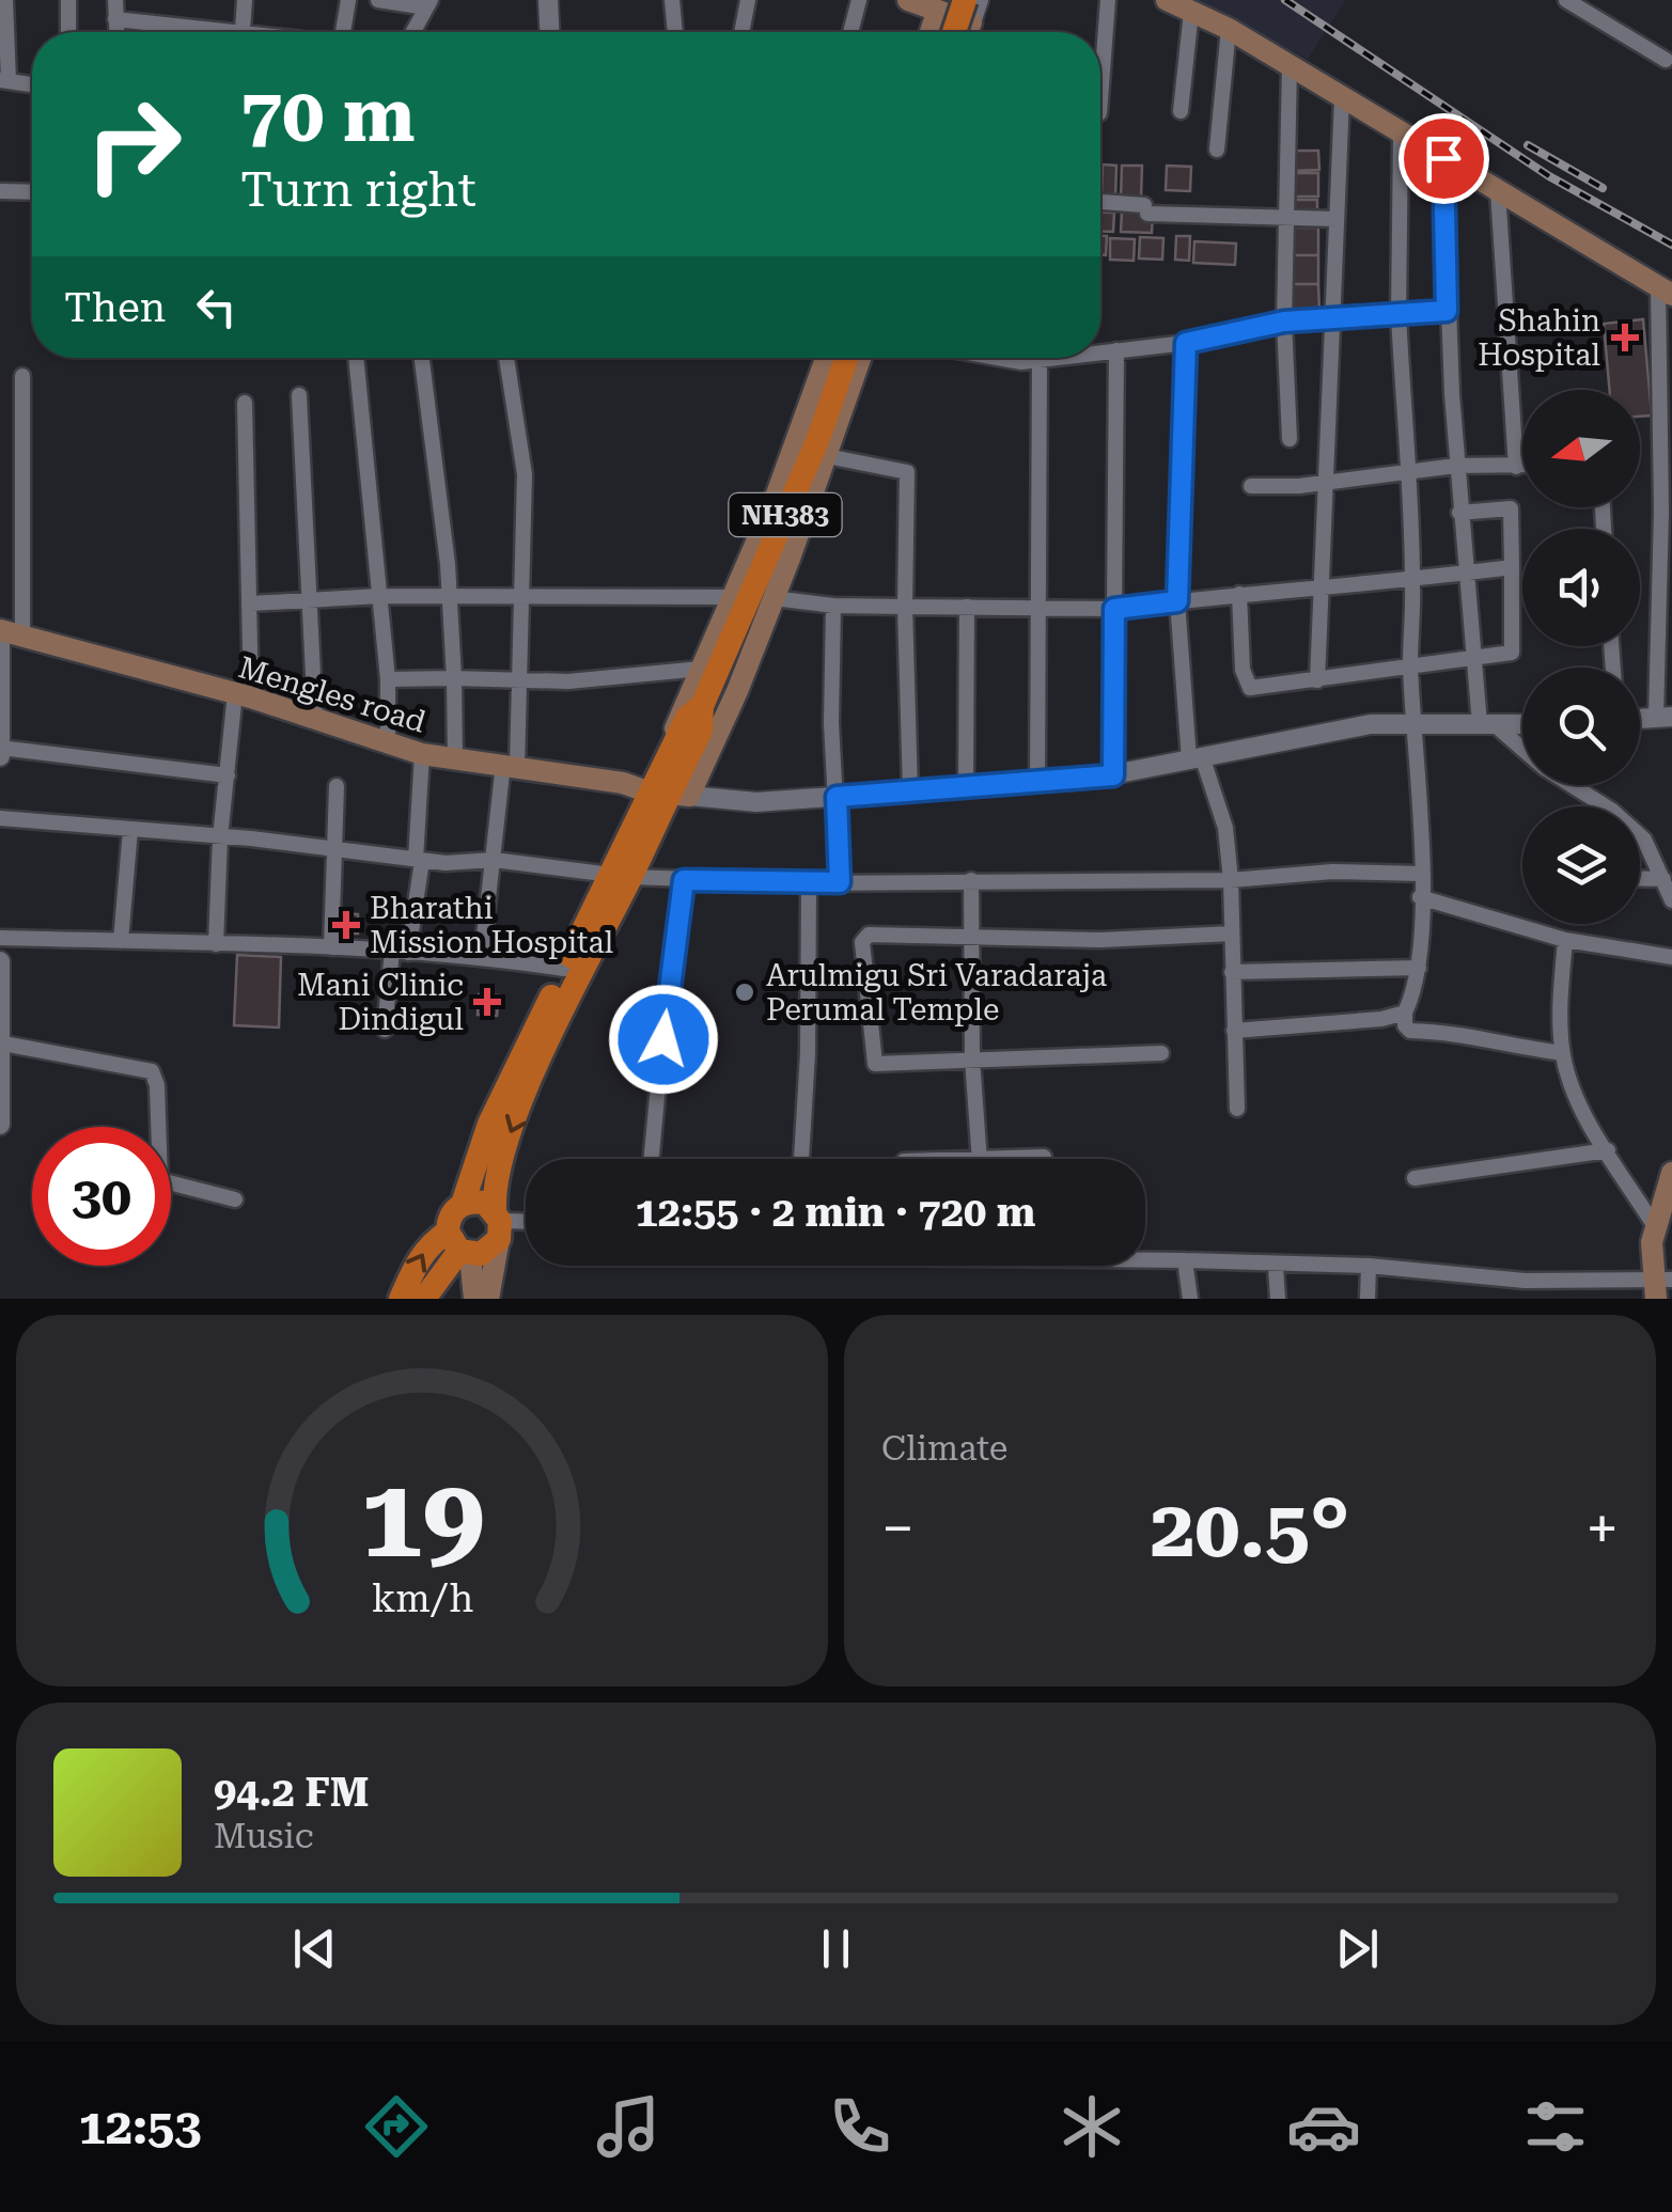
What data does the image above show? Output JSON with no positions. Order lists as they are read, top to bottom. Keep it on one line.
{"streets":{"highway":["NH383"],"main road":["Mengles road"]},"places":{"health":["Shahin Hospital","Bharathi Mission Hospital","Mani Clinic Dindigul"],"other":["Arulmigu Sri Varadaraja Perumal Temple"]},"north":"left","page":{"turn":["70 m","Turn right"],"then":"Then","limit":"30","trip":"12:55 · 2 min · 720 m","tile":"Climate","heat":["−","20.5°","+"],"song":["94.2 FM","Music"],"tabs":"12:53","gauge":["19","km/h"]}}
